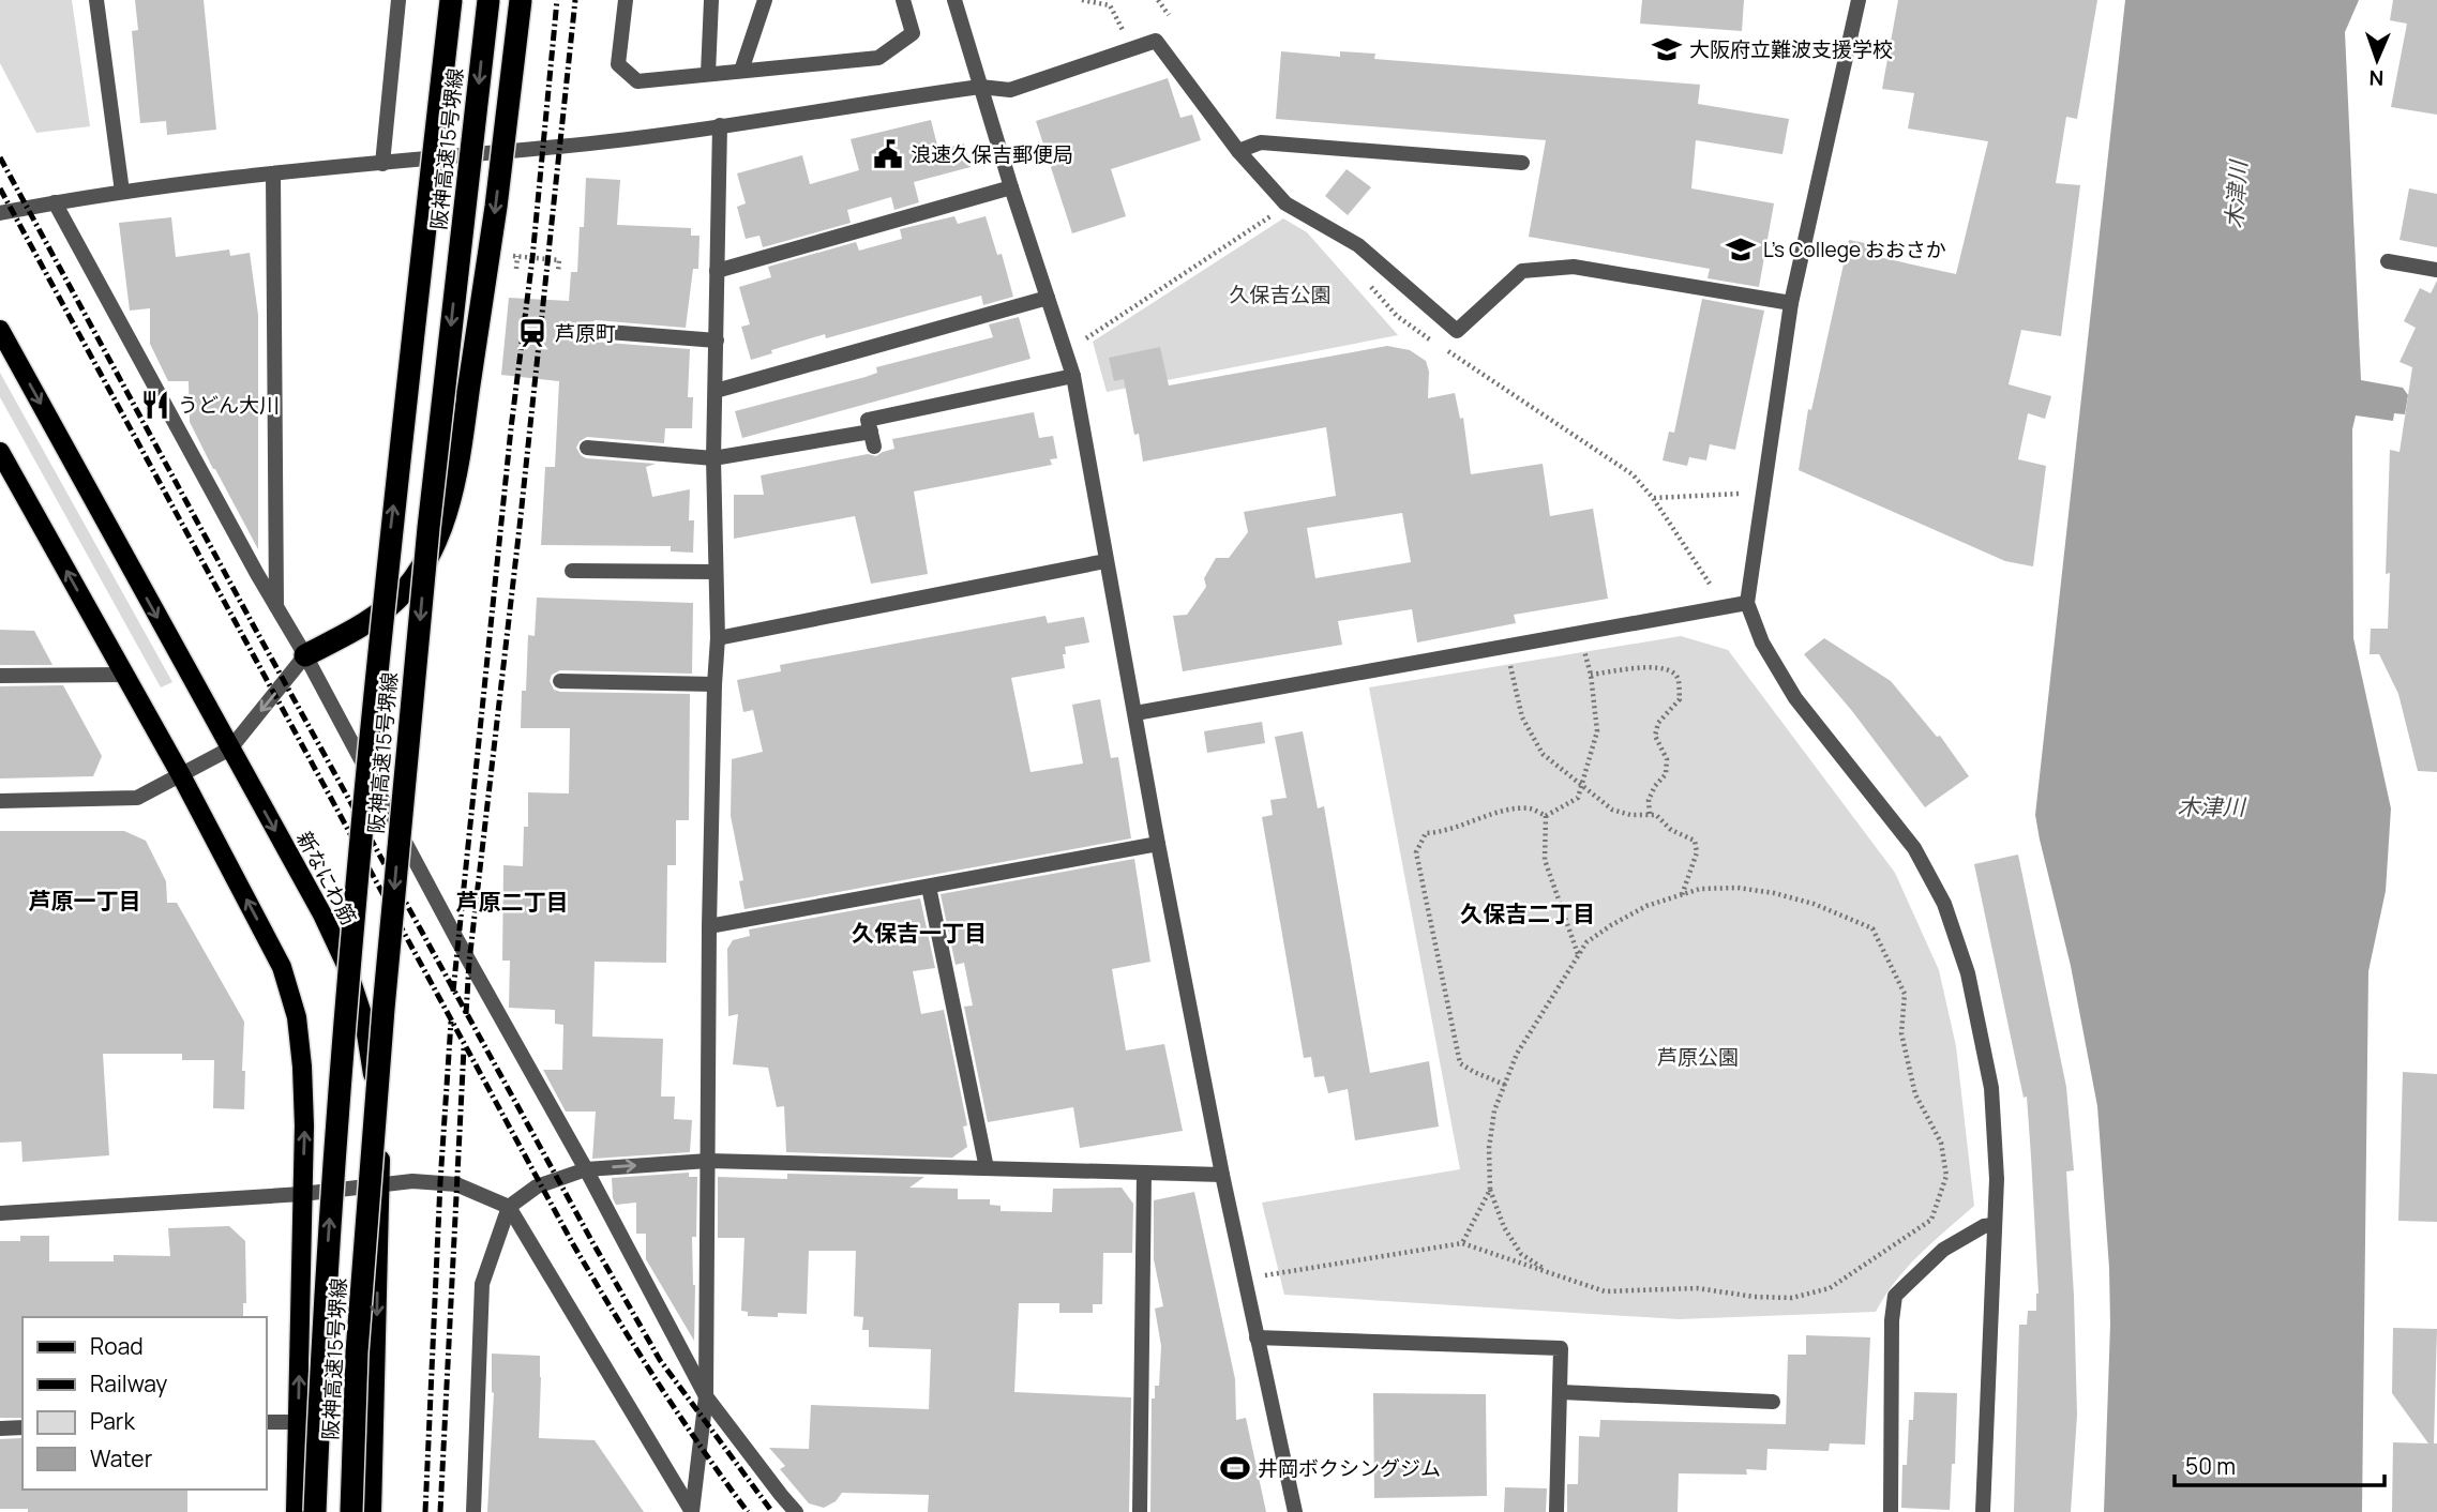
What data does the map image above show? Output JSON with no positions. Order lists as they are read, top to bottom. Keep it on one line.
{"streets":{"highway":["阪神高速15号堺線"],"main road":["新なにわ筋"]},"districts":["芦原一丁目","芦原二丁目","久保吉二丁目","久保吉一丁目"],"water":["木津川"],"parks":["久保吉公園","芦原公園"],"places":{"school or university":["大阪府立難波支援学校","L’s College おおさか"],"public building":["浪速久保吉郵便局"],"station":["芦原町"],"restaurant":["うどん大川"],"sports":["井岡ボクシングジム"]},"legend":["Road","Railway","Park","Water"],"scale_bar":"50 m","north":"bottom"}
